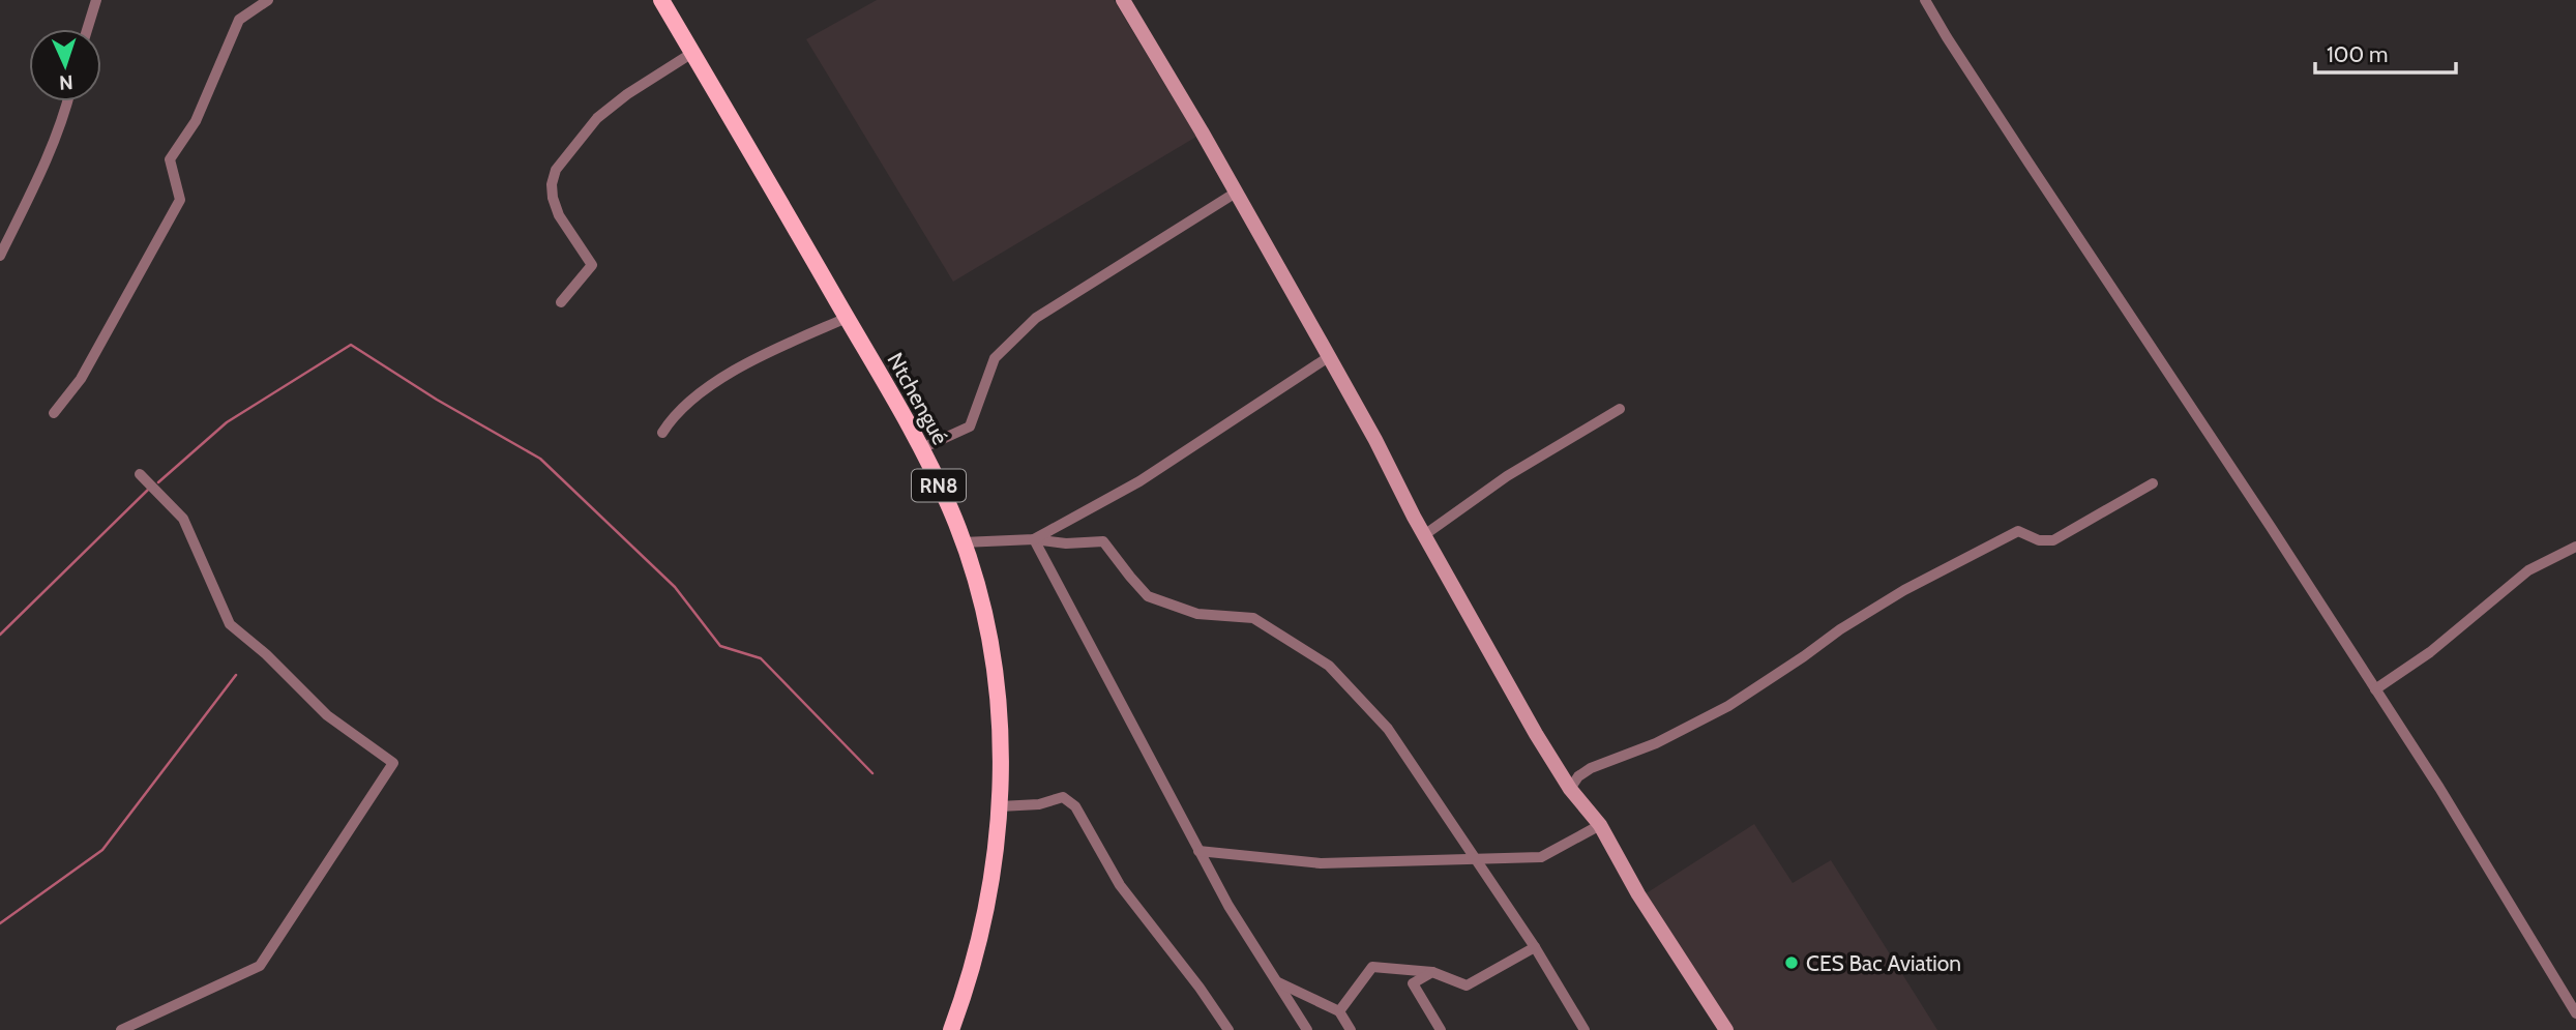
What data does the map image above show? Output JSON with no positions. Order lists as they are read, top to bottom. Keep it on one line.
{"streets":{"main road":["Ntchengué","RN8"]},"places":["CES Bac Aviation"],"scale_bar":"100 m","north":"bottom"}
